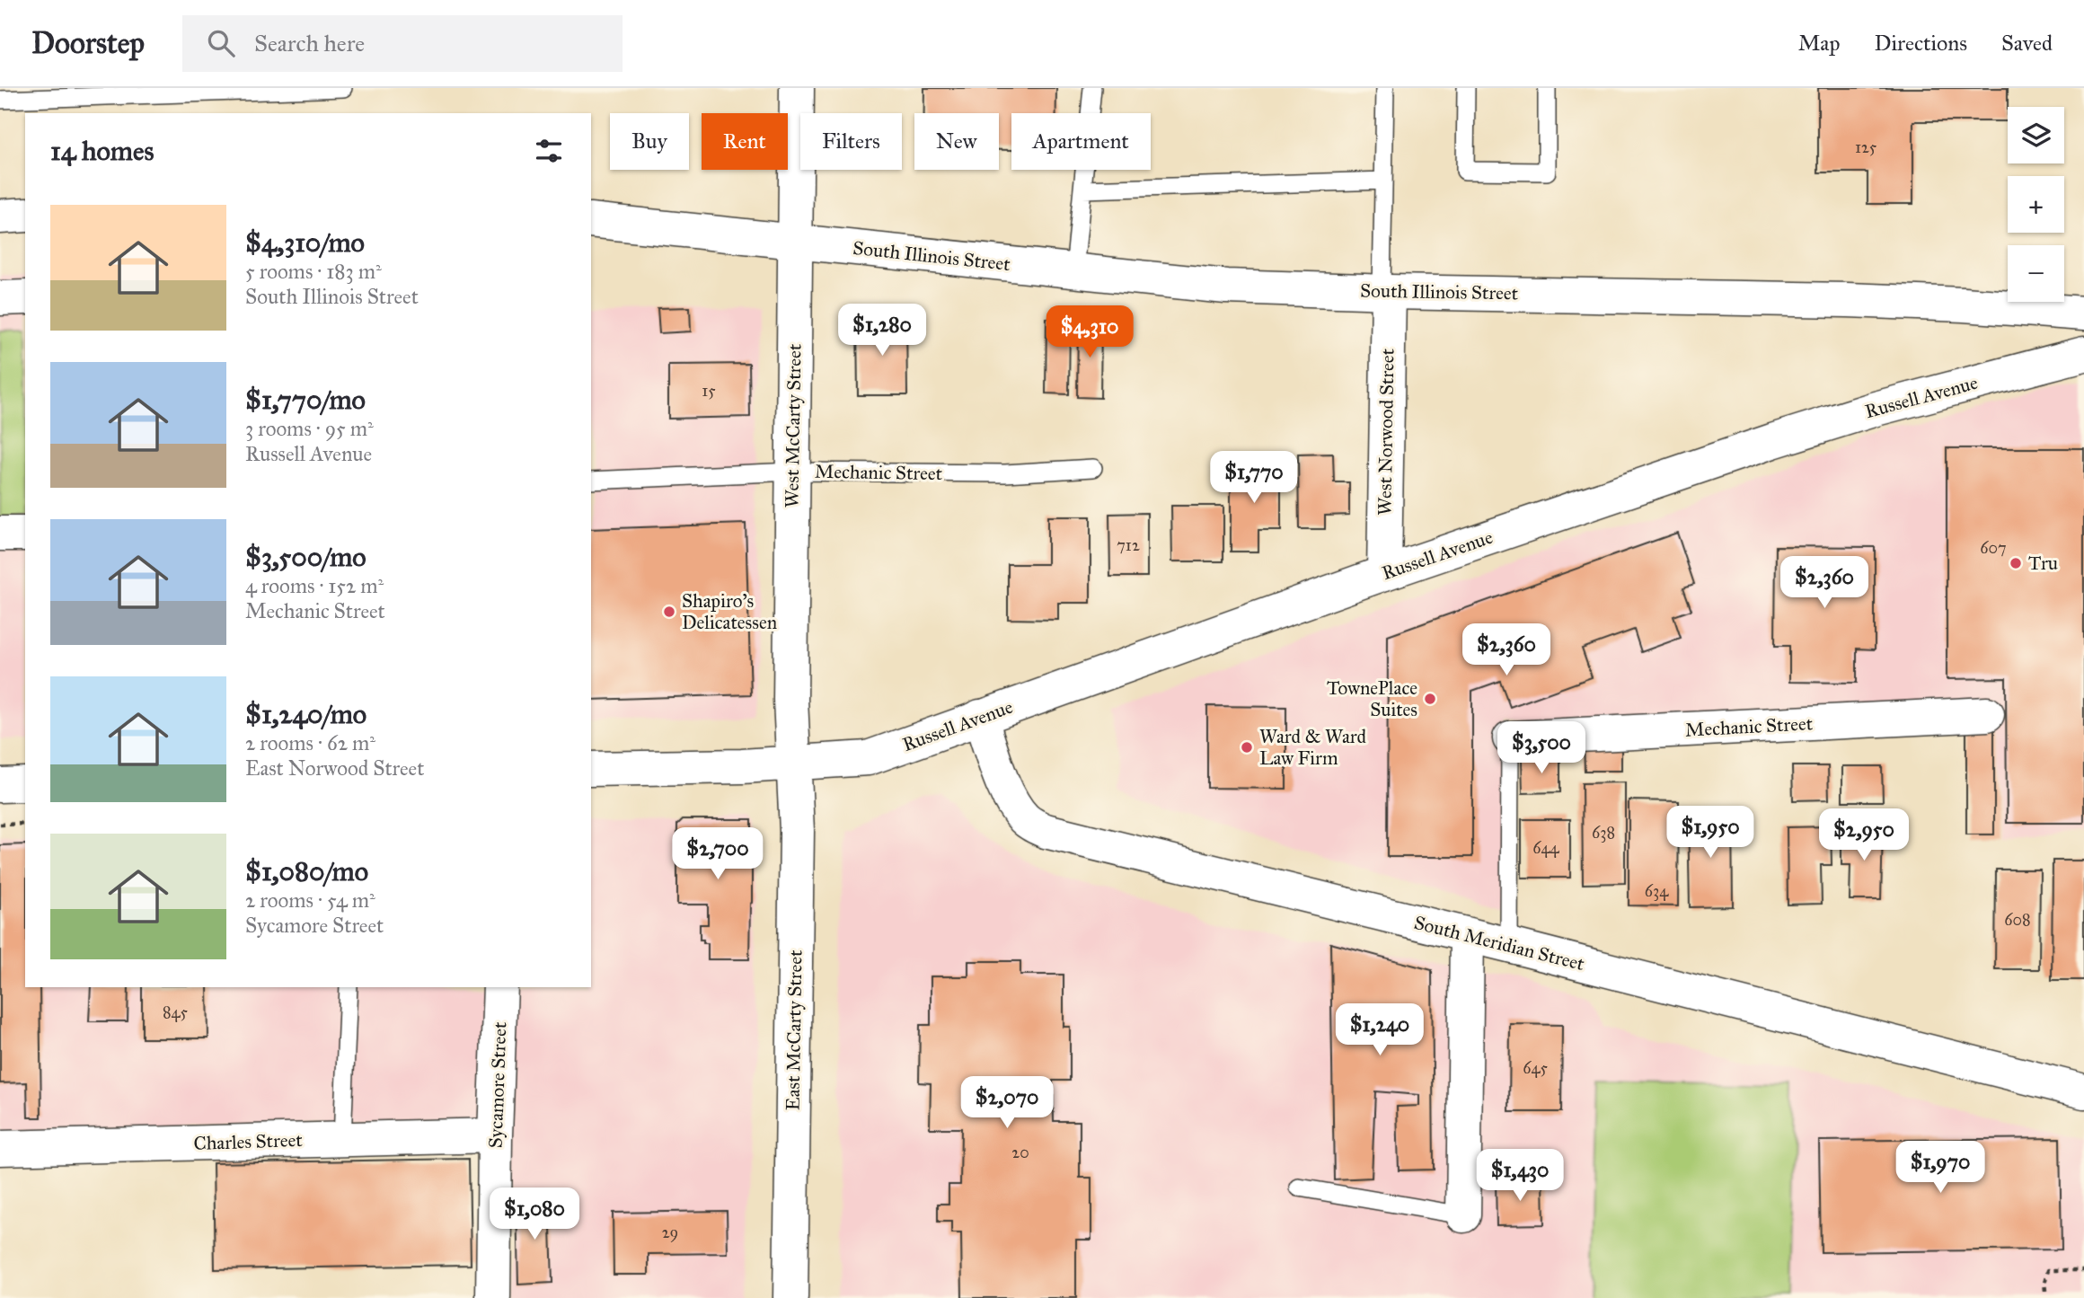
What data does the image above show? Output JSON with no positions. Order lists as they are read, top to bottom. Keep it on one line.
{"streets":{"main road":["South Illinois Street","Russell Avenue","West McCarty Street","West Norwood Street","Mechanic Street","South Meridian Street","East McCarty Street","Sycamore Street","Charles Street"]},"crossings":[["South Illinois Street","West McCarty Street"],["South Illinois Street","West Norwood Street"],["Russell Avenue","West McCarty Street"],["Russell Avenue","West Norwood Street"],["Russell Avenue","South Meridian Street"],["Russell Avenue","East McCarty Street"],["West McCarty Street","Mechanic Street"],["West McCarty Street","East McCarty Street"],["Sycamore Street","Charles Street"]],"places":["Tru","Shapiro's Delicatessen","TownePlace Suites","Ward & Ward Law Firm"],"house_numbers":["125","15","712","607","638","644","634","608","845","645","20","29"],"page":{"header":"Doorstep","search":"Search here","nav":["Map","Directions","Saved"],"map_buttons":["+","−"],"chip":["Buy","Rent","Filters","New","Apartment"],"heading":"14 homes","list":[{"name":"$4,310/mo","note":"5 rooms · 183 m² · South Illinois Street"},{"name":"$1,770/mo","note":"3 rooms · 95 m² · Russell Avenue"},{"name":"$3,500/mo","note":"4 rooms · 152 m² · Mechanic Street"},{"name":"$1,240/mo","note":"2 rooms · 62 m² · East Norwood Street"},{"name":"$1,080/mo","note":"2 rooms · 54 m² · Sycamore Street"}],"price":["$1,280","$4,310","$1,770","$2,360","$2,360","$3,500","$1,950","$2,950","$2,700","$1,240","$2,070","$1,970","$1,430","$1,080"]}}
